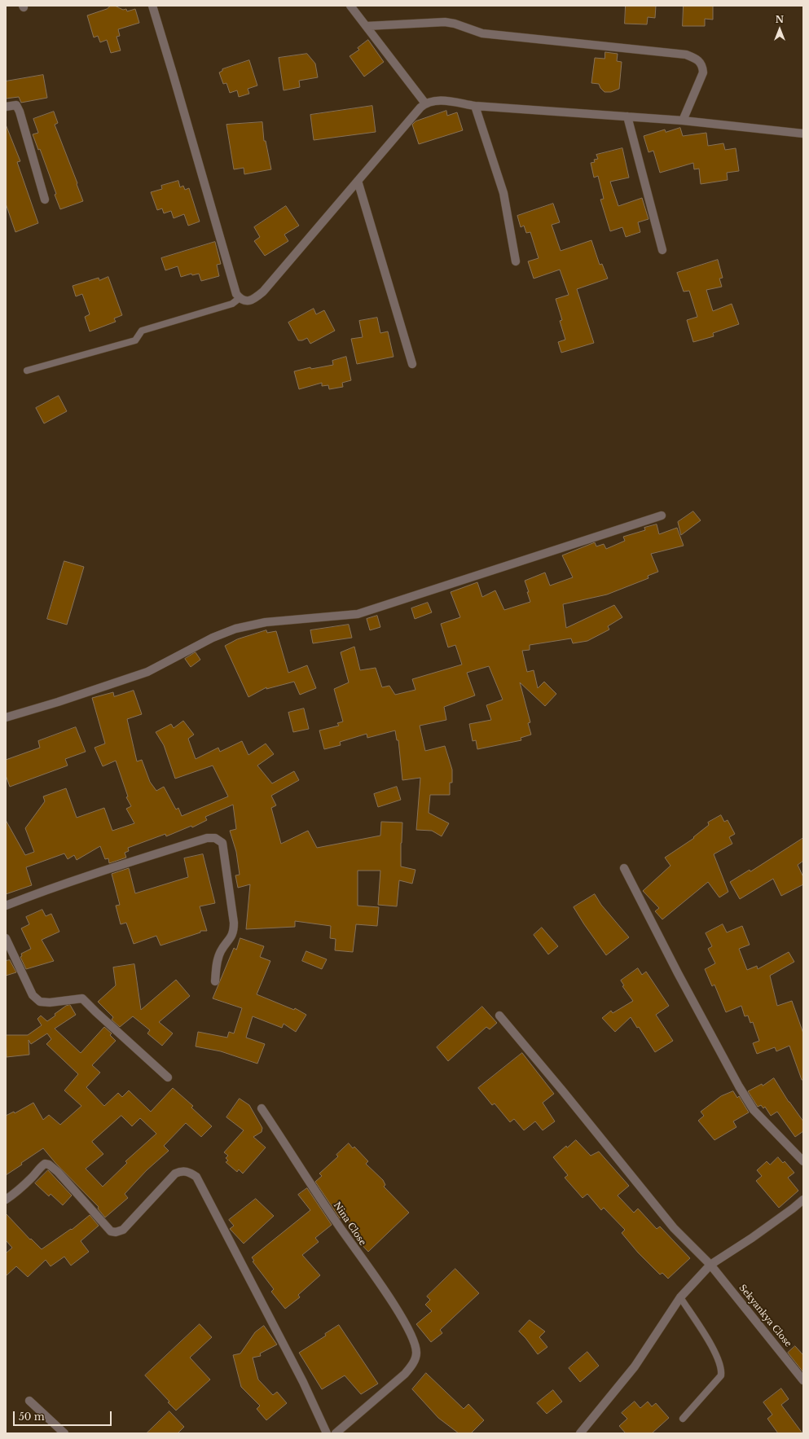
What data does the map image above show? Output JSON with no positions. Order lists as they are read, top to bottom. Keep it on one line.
{"streets":{"street":["Nina Close","Sekyankya Close"]},"scale_bar":"50 m","north":"top"}
